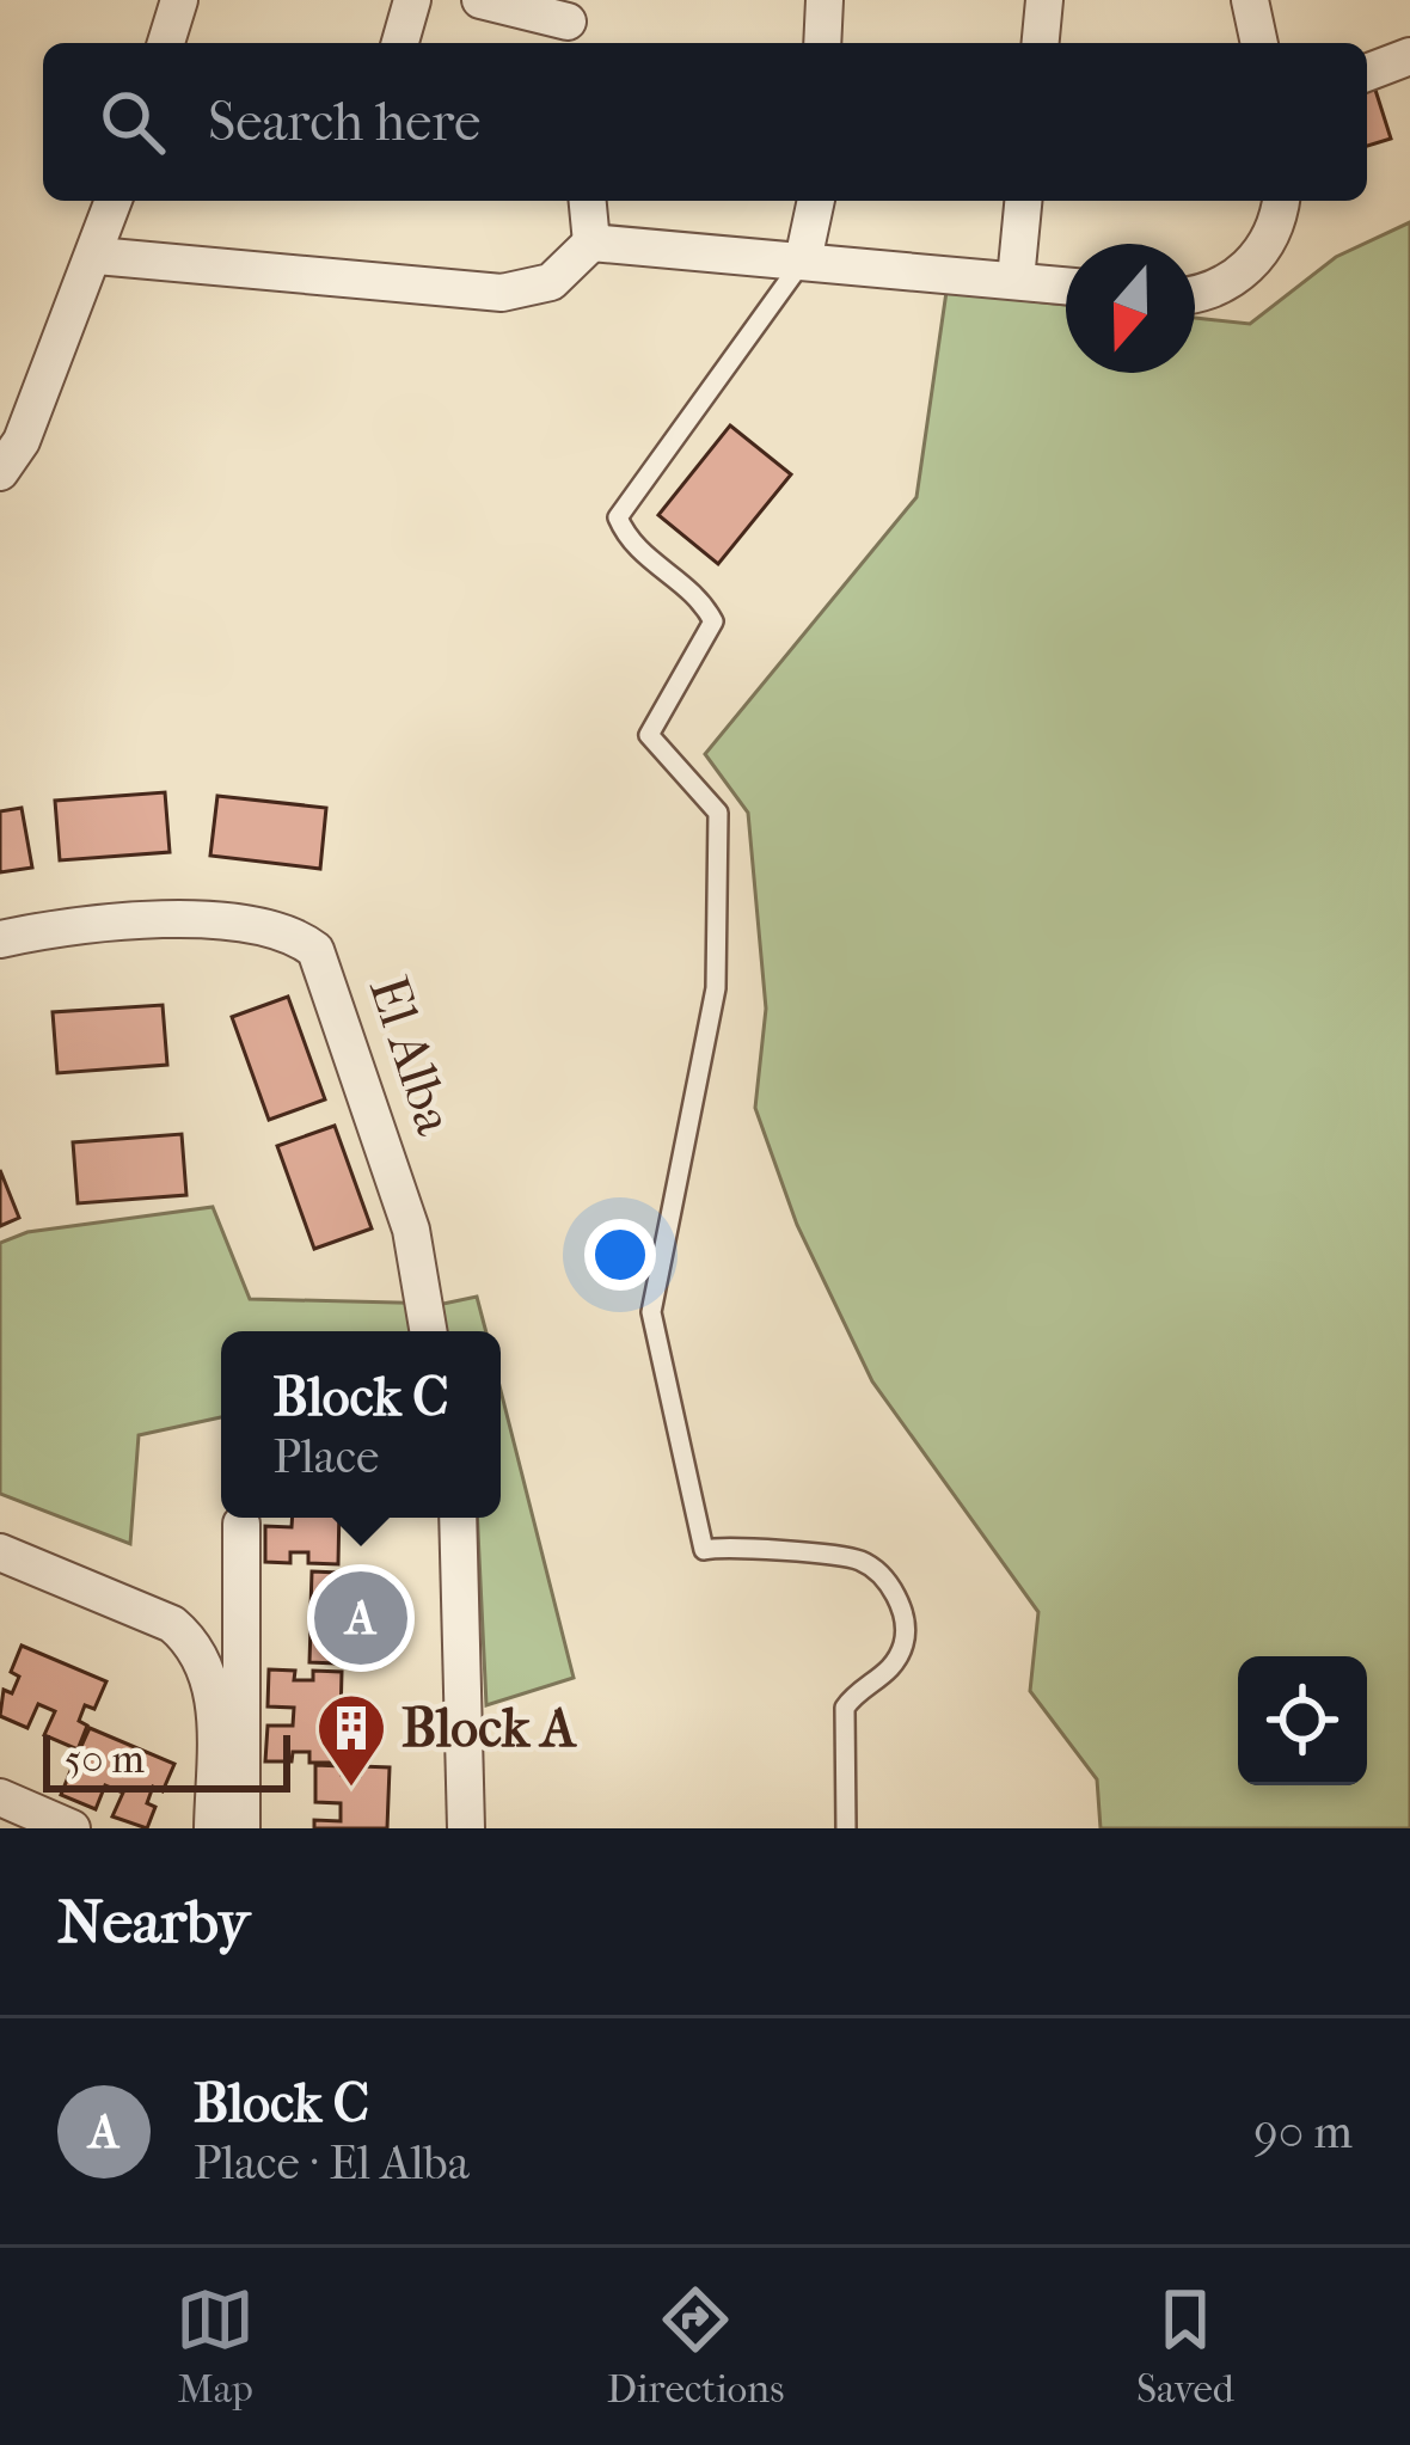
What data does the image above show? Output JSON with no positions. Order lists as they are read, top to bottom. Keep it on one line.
{"streets":{"street":["El Alba"]},"places":{"building":["Block A"]},"scale_bar":"50 m","north":"bottom","page":{"search":"Search here","popup":["Block C","Place"],"pins":"A","scale":"50 m","heading":"Nearby","list":[{"mark":"A","name":"Block C","note":"Place · El Alba","value":"90 m"}],"nav":["Map","Directions","Saved"]}}
